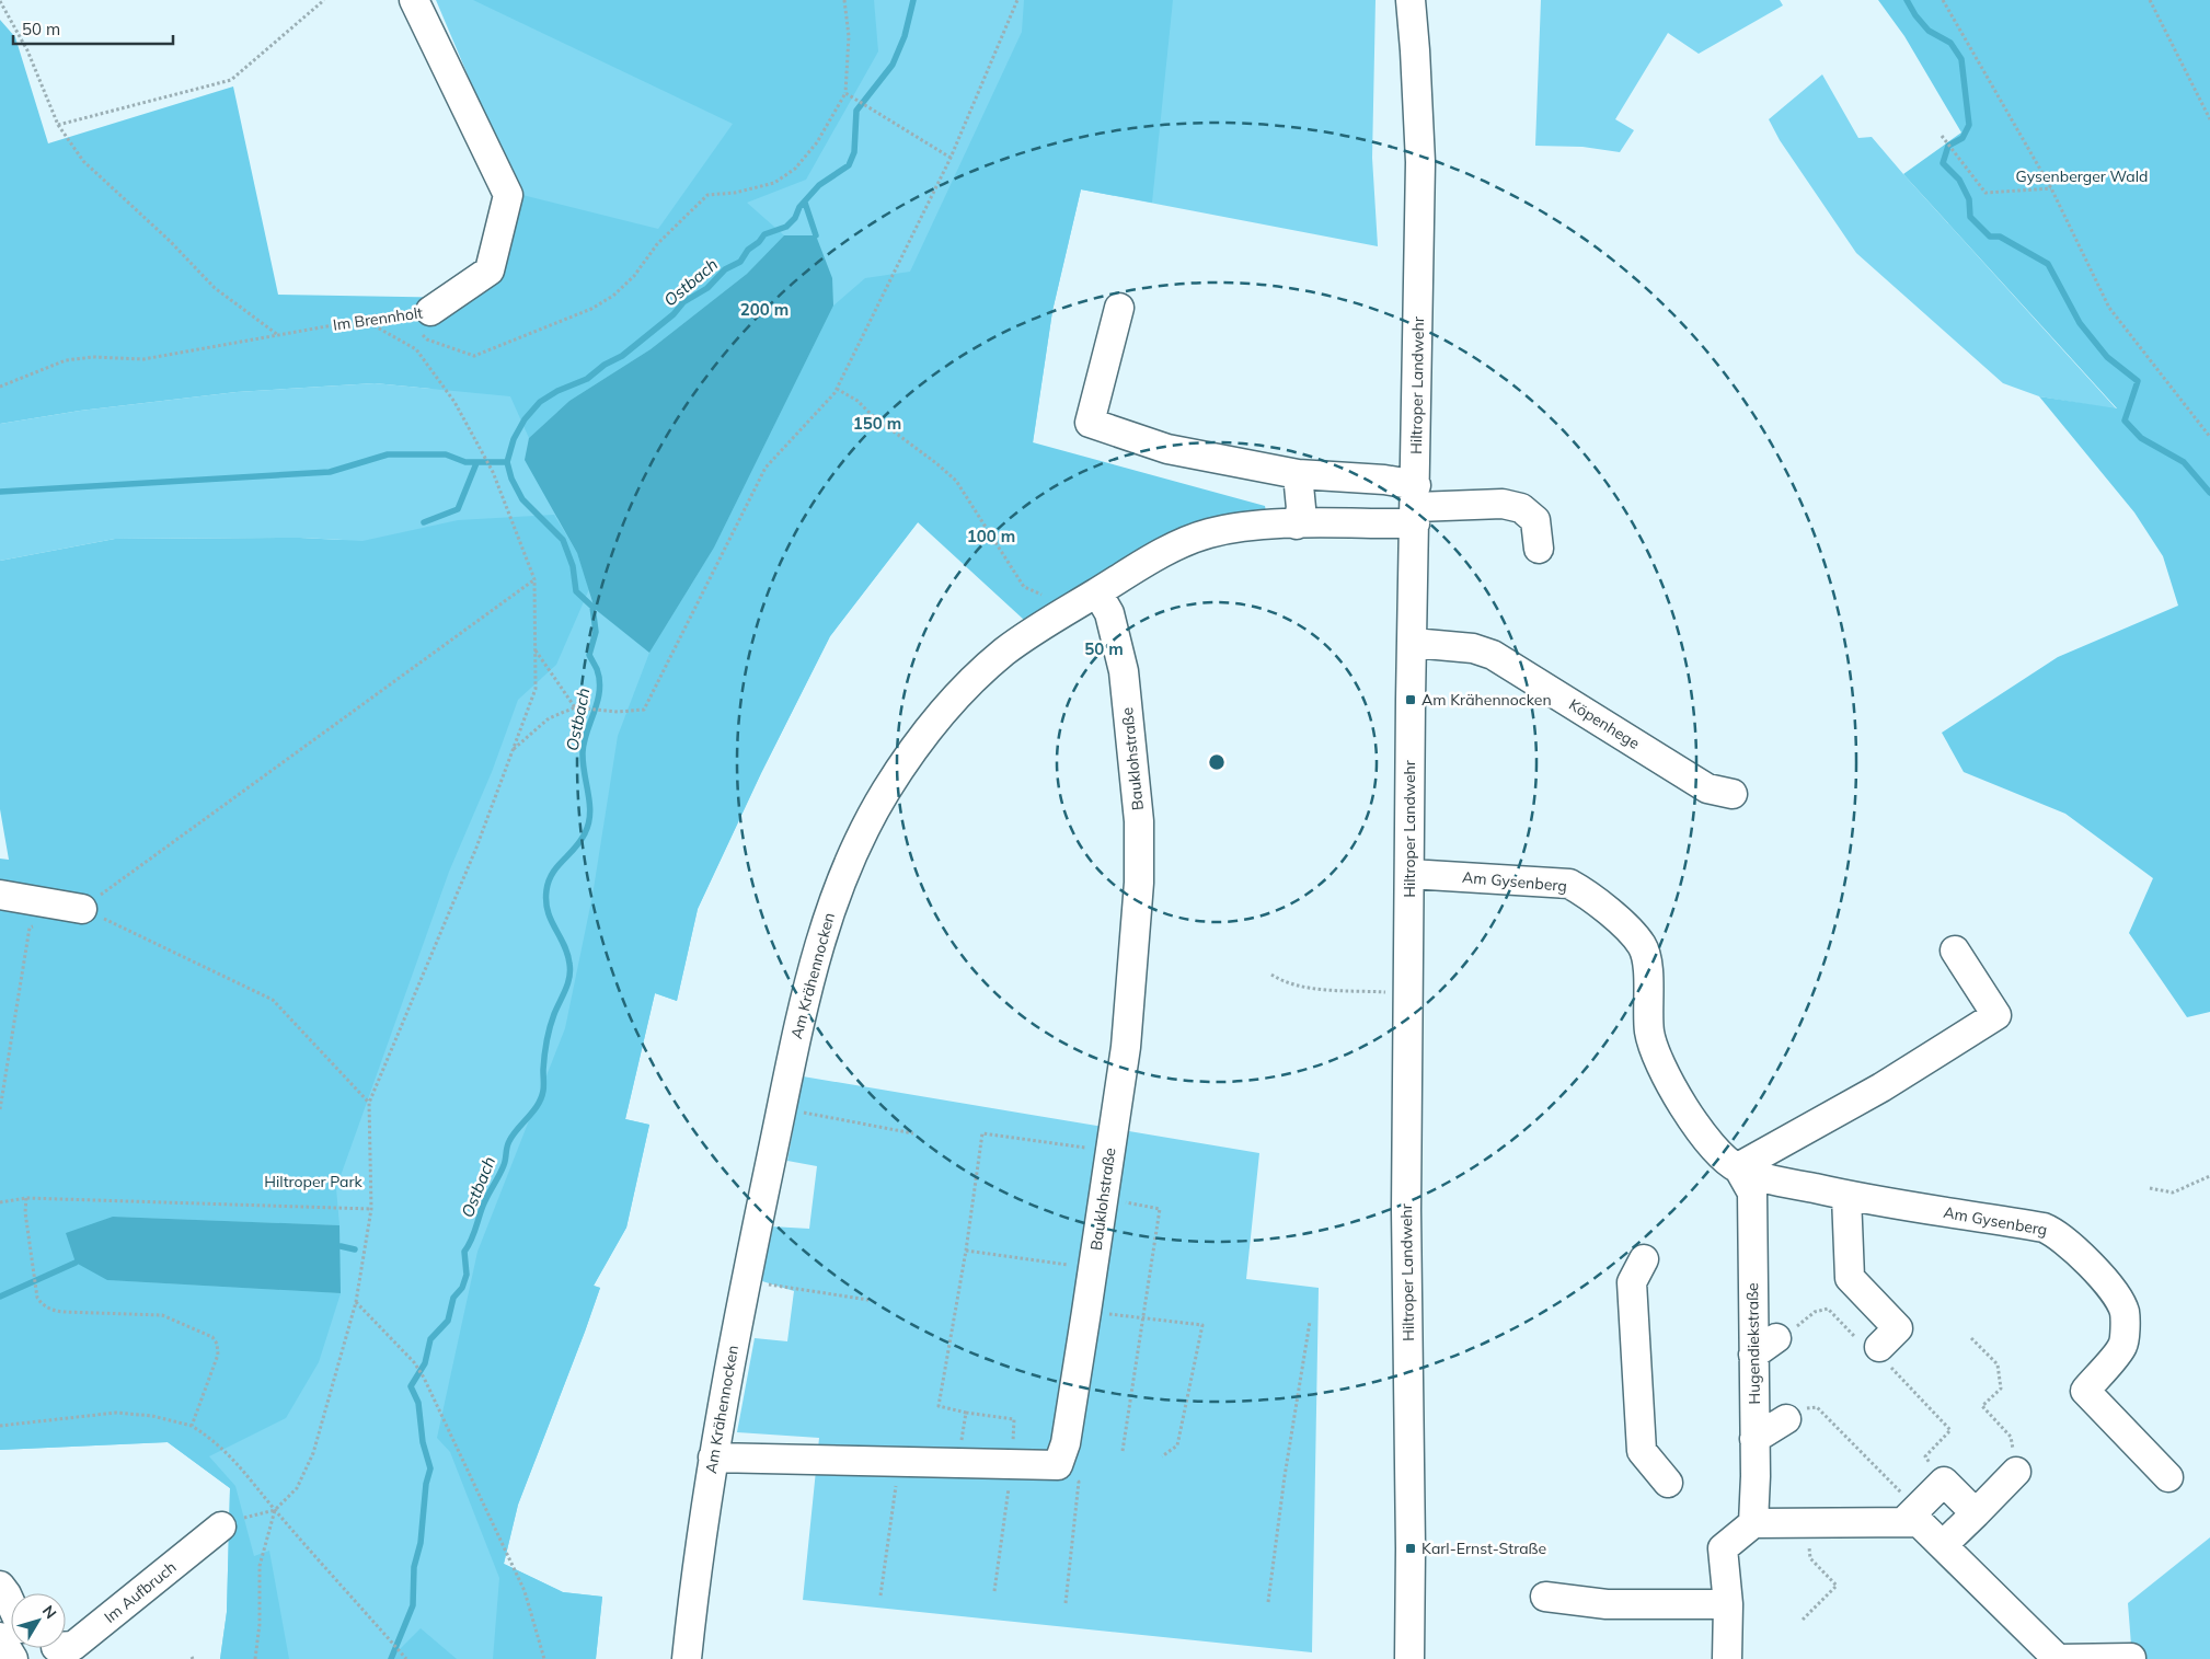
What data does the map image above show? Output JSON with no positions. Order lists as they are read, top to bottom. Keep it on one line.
{"streets":{"street":["Im Brennholt","Hiltroper Landwehr","Köpenhege","Bauklohstraße","Am Gysenberg","Am Krähennocken","Hugendiekstraße","Im Aufbruch"]},"crossings":[["Hiltroper Landwehr","Köpenhege"],["Hiltroper Landwehr","Am Gysenberg"],["Hiltroper Landwehr","Am Krähennocken"],["Bauklohstraße","Am Krähennocken"],["Am Gysenberg","Hugendiekstraße"]],"water":["Ostbach"],"parks":["Gysenberger Wald","Hiltroper Park"],"places":{"transit":["Am Krähennocken","Karl-Ernst-Straße"]},"scale_bar":"50 m","north":"top right","rings":["200 m","150 m","100 m","50 m"]}
